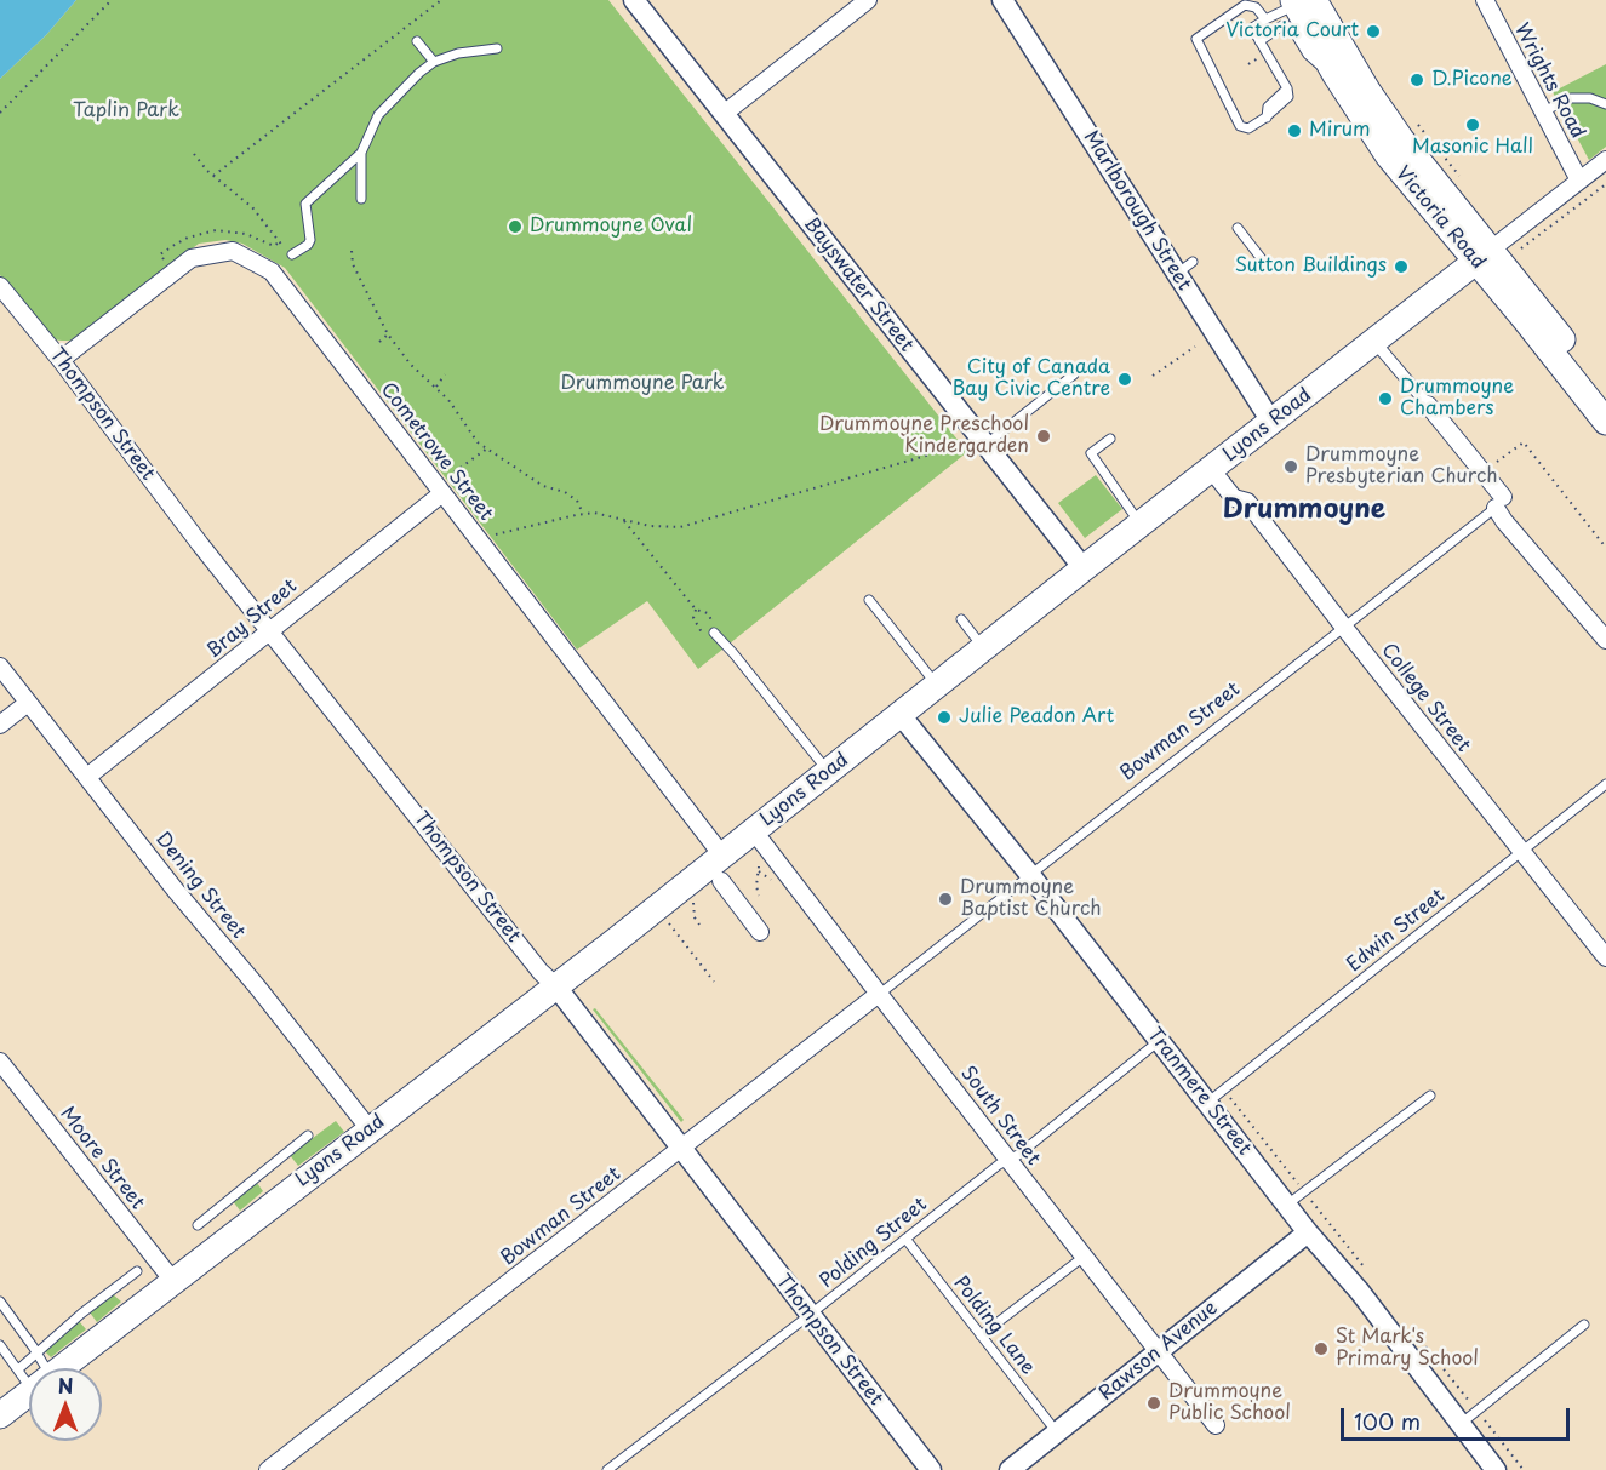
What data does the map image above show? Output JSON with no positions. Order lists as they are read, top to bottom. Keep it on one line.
{"streets":{"main road":["Victoria Road","Lyons Road"],"street":["Wrights Road","Marlborough Street","Bayswater Street","Thompson Street","Cometrowe Street","Bray Street","College Street","Bowman Street","Dening Street","Tranmere Street","South Street","Moore Street","Rawson Avenue"],"lane":["Edwin Street","Polding Street","Polding Lane"]},"crossings":[["Wrights Road","Lyons Road"],["Marlborough Street","Lyons Road"],["Victoria Road","Lyons Road"],["Bayswater Street","Lyons Road"],["Thompson Street","Lyons Road"],["Thompson Street","Cometrowe Street"],["Thompson Street","Bray Street"],["Thompson Street","Bowman Street"],["Thompson Street","Polding Street"],["Lyons Road","Cometrowe Street"],["Lyons Road","College Street"],["Lyons Road","Dening Street"],["Lyons Road","Tranmere Street"],["Lyons Road","South Street"],["Lyons Road","Moore Street"],["Cometrowe Street","Bray Street"],["Bray Street","Dening Street"],["College Street","Bowman Street"],["College Street","Edwin Street"],["Bowman Street","Tranmere Street"],["Bowman Street","South Street"],["Edwin Street","Tranmere Street"],["Tranmere Street","Polding Street"],["Tranmere Street","Rawson Avenue"],["South Street","Polding Street"],["South Street","Rawson Avenue"],["Polding Street","Polding Lane"],["Polding Lane","Rawson Avenue"]],"districts":["Drummoyne"],"parks":["Taplin Park","Drummoyne Park"],"places":["Victoria Court","D.Picone","Masonic Hall","Mirum","Drummoyne Oval","Sutton Buildings","City of Canada Bay Civic Centre","Drummoyne Chambers","Drummoyne Preschool Kindergarden","Drummoyne Presbyterian Church","Julie Peadon Art","Drummoyne Baptist Church","St Mark's Primary School","Drummoyne Public School"],"scale_bar":"100 m","north":"top"}
